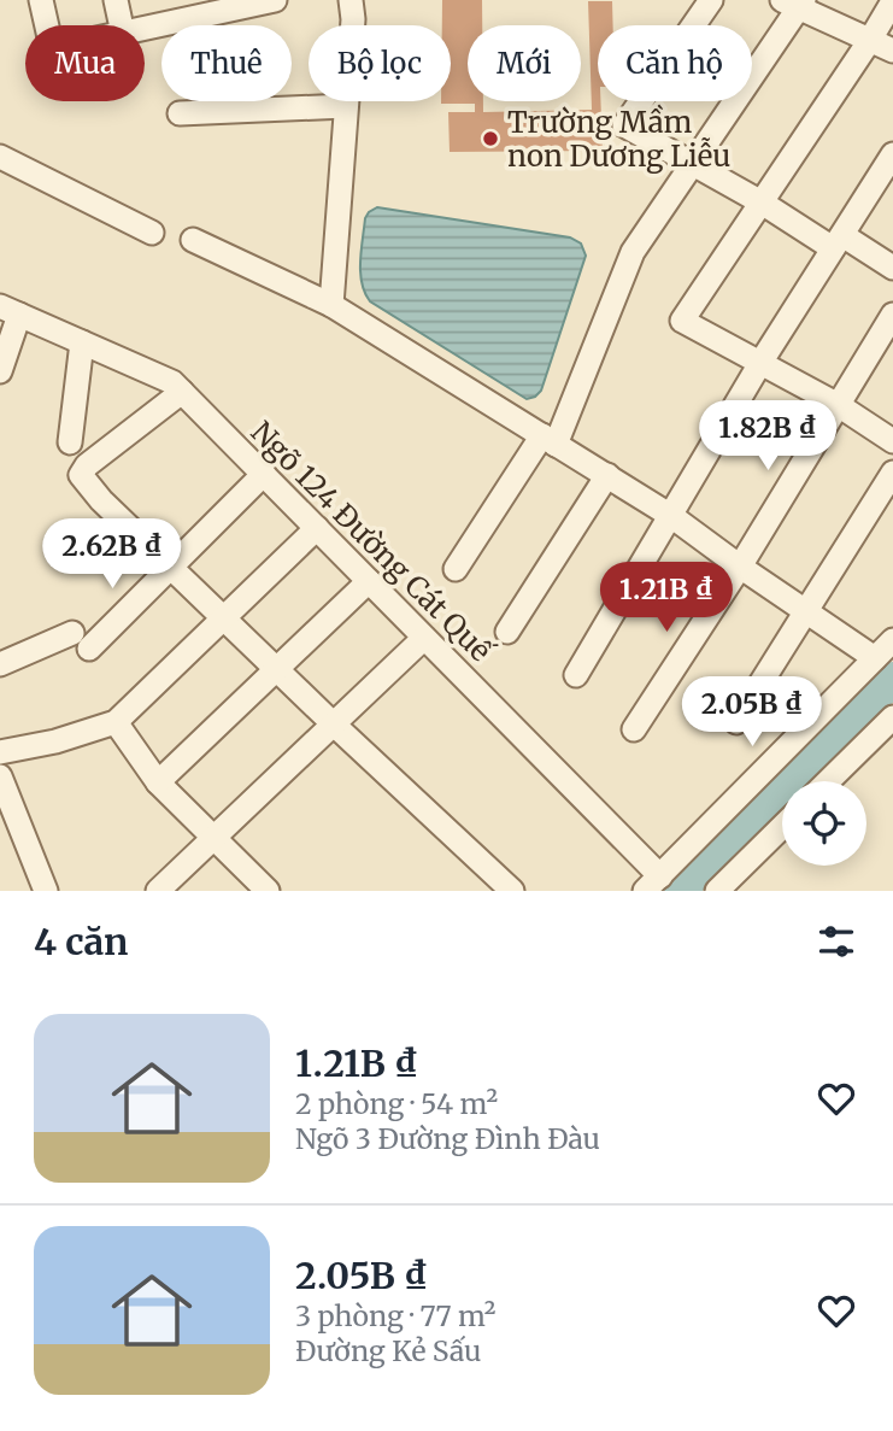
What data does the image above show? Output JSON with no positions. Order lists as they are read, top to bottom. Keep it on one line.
{"streets":{"street":["Ngõ 124 Đường Cát Quế"]},"places":["Trường Mầm non Dương Liễu"],"page":{"chip":["Mua","Thuê","Bộ lọc","Mới","Căn hộ"],"price":["1.82B ₫","2.62B ₫","1.21B ₫","2.05B ₫"],"heading":"4 căn","list":[{"name":"1.21B ₫","note":"2 phòng · 54 m² · Ngõ 3 Đường Đình Đàu"},{"name":"2.05B ₫","note":"3 phòng · 77 m² · Đường Kẻ Sấu"}]}}
